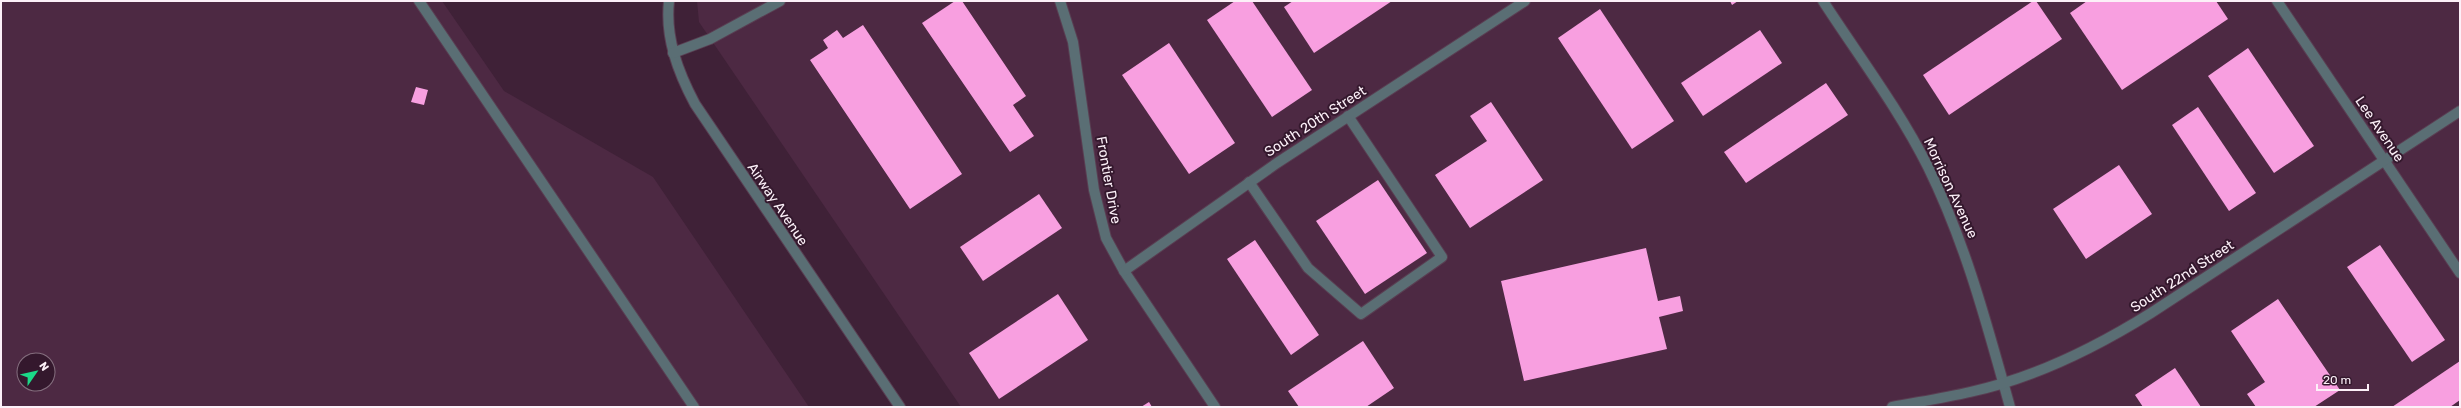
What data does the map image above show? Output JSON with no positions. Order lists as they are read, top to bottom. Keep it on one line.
{"streets":{"street":["South 20th Street","Lee Avenue","Frontier Drive","Morrison Avenue","Airway Avenue","South 22nd Street"]},"crossings":[["South 20th Street","Frontier Drive"],["Lee Avenue","South 22nd Street"],["Morrison Avenue","South 22nd Street"]],"scale_bar":"20 m","north":"top right"}
